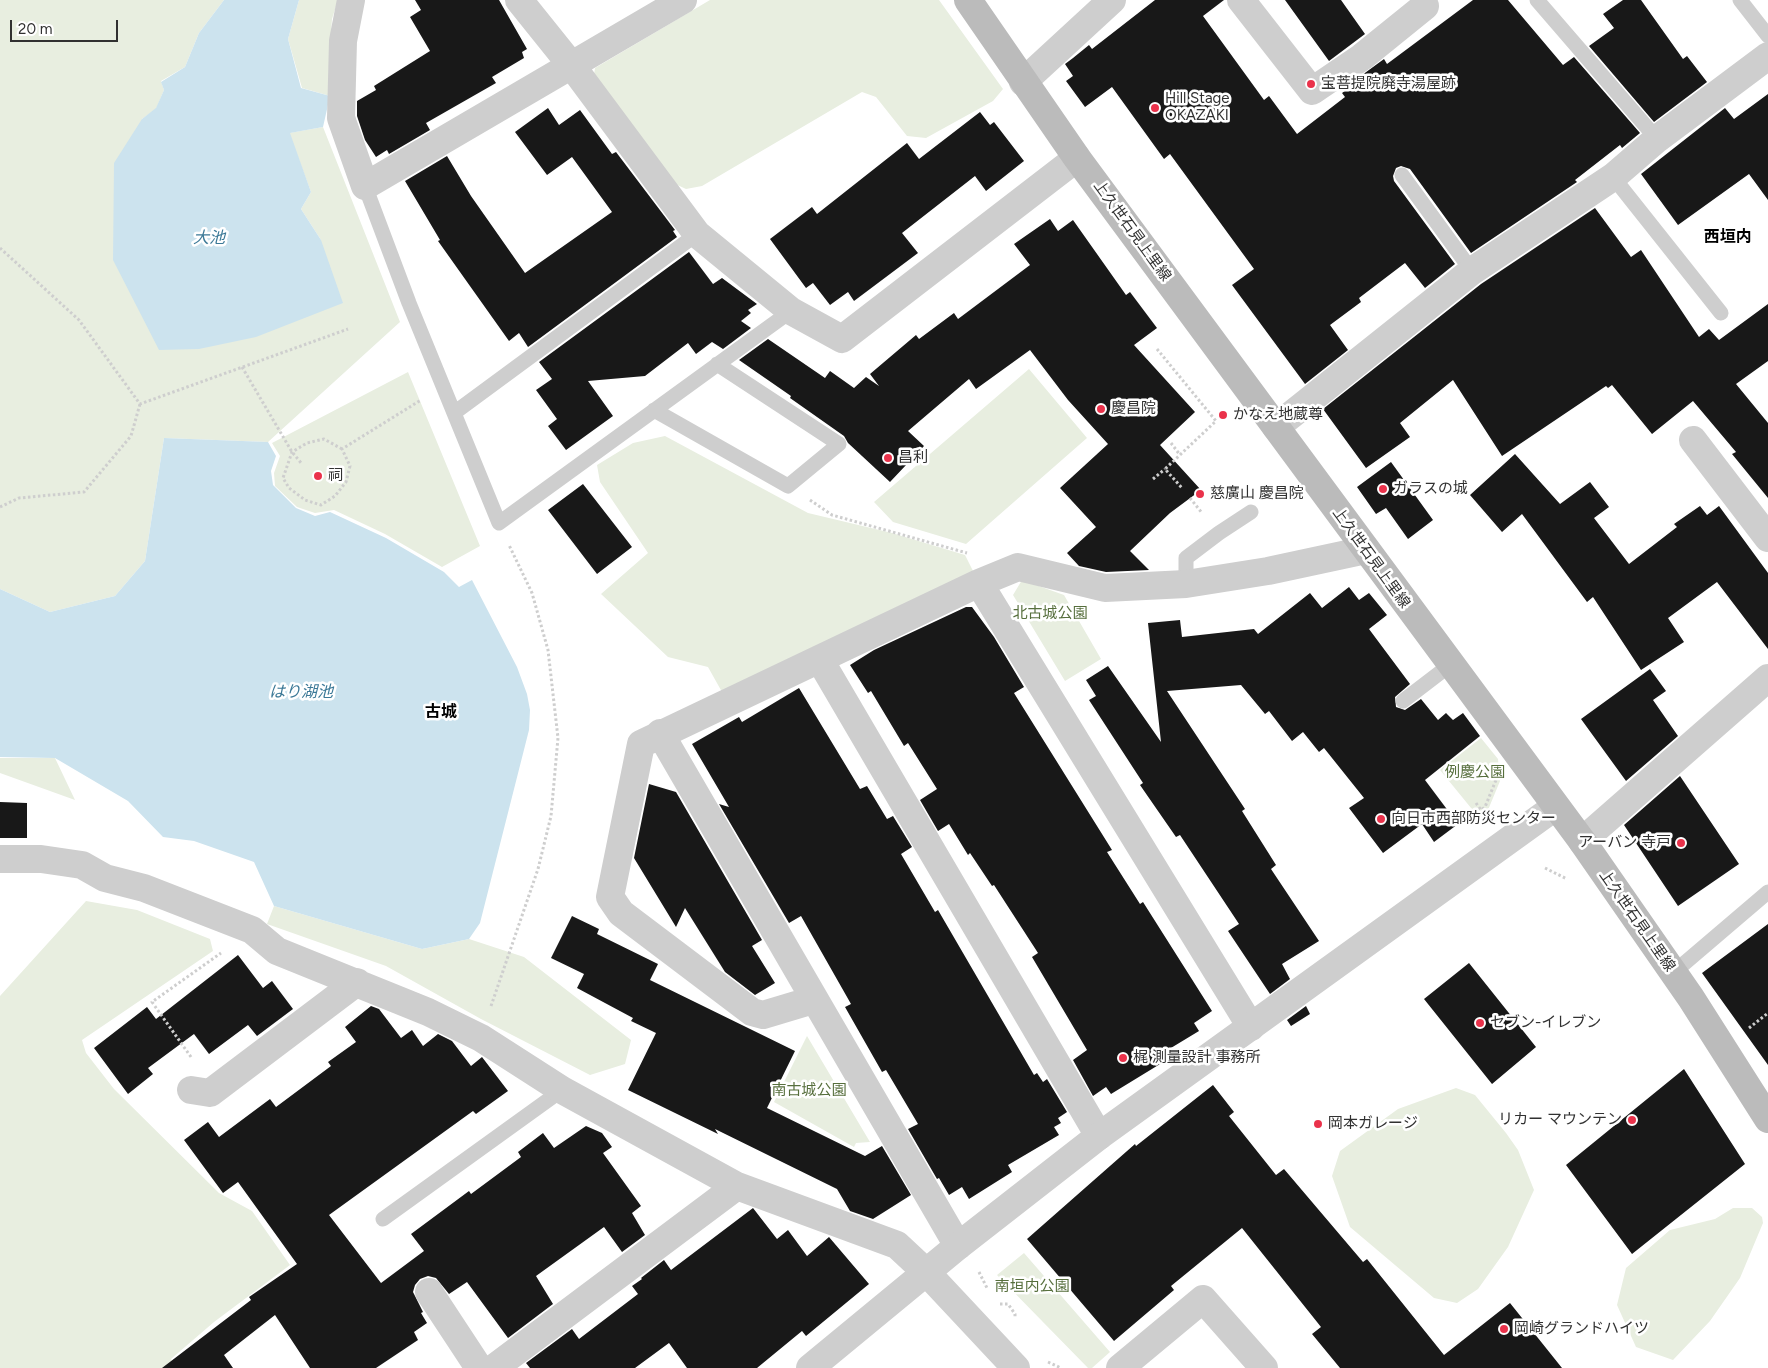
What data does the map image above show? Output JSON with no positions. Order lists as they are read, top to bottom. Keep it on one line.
{"streets":{"main road":["上久世石見上里線"]},"districts":["西垣内","古城"],"water":["大池","はり湖池"],"parks":["北古城公園","例慶公園","南古城公園","南垣内公園"],"places":["宝菩提院廃寺湯屋跡","Hill Stage OKAZAKI","慶昌院","かなえ地蔵尊","昌利","祠","ガラスの城","慈廣山 慶昌院","向日市西部防災センター","アーバン 寺戸","セブン-イレブン","梶 測量設計 事務所","リカー マウンテン","岡本ガレージ","岡崎グランドハイツ"],"scale_bar":"20 m"}
